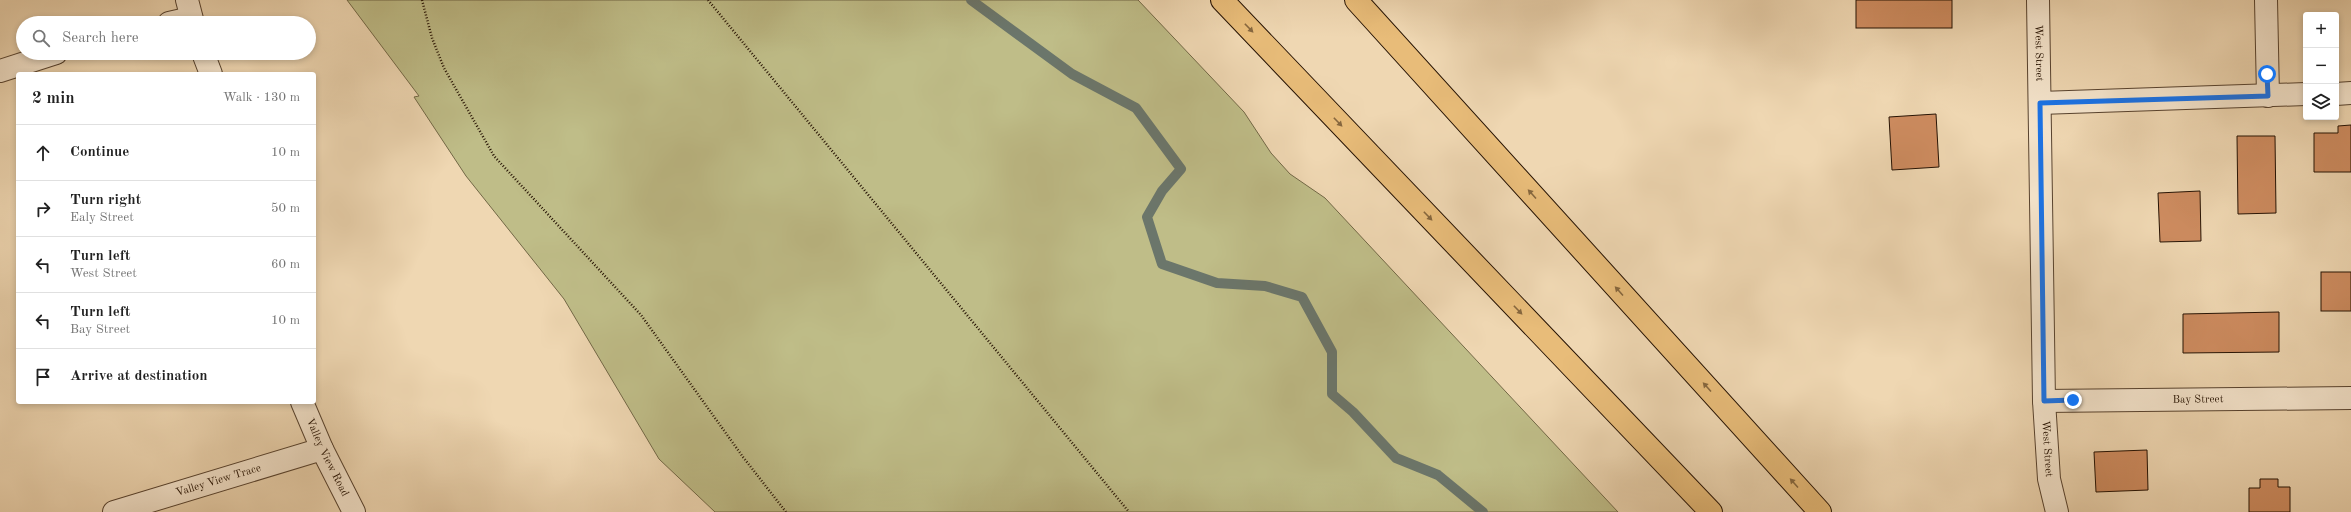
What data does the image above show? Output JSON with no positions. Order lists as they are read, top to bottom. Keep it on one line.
{"streets":{"street":["West Street","Bay Street","Valley View Road","Valley View Trace"]},"crossings":[["West Street","Bay Street"],["Valley View Road","Valley View Trace"]],"page":{"map_buttons":["+","−"],"search":"Search here","heading":["2 min","Walk · 130 m"],"list":[["Continue","10 m"],["Turn right","Ealy Street","50 m"],["Turn left","West Street","60 m"],["Turn left","Bay Street","10 m"],"Arrive at destination"]}}
